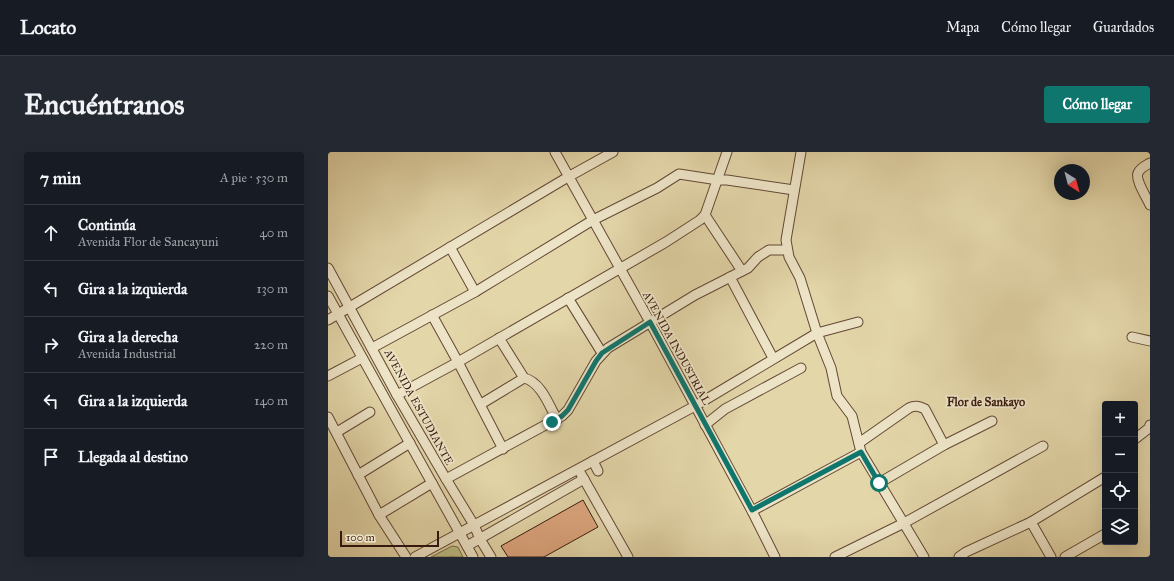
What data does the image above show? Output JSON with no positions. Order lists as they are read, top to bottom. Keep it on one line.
{"streets":{"street":["AVENIDA INDUSTRIAL","AVENIDA ESTUDIANTE"]},"districts":["Flor de Sankayo"],"scale_bar":"100 m","north":"bottom right","page":{"header":"Locato","nav":["Mapa","Cómo llegar","Guardados"],"buttons":"Cómo llegar","title":"Encuéntranos","heading":["7 min","A pie · 530 m"],"list":[["Continúa","Avenida Flor de Sancayuni","40 m"],["Gira a la izquierda","130 m"],["Gira a la derecha","Avenida Industrial","220 m"],["Gira a la izquierda","140 m"],"Llegada al destino"],"map_buttons":["+","−"],"scale":"100 m"}}
